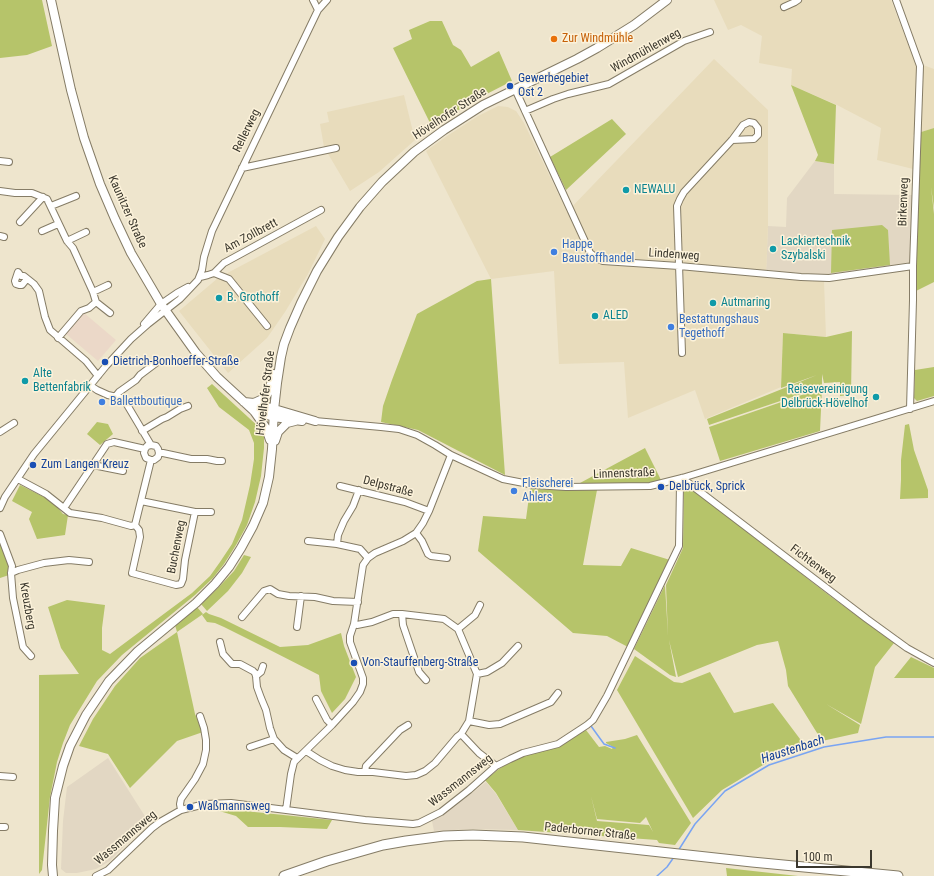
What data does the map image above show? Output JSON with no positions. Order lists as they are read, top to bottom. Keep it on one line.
{"streets":{"main road":["Hövelhofer Straße","Kaunitzer Straße","Paderborner Straße"],"street":["Windmühlenweg","Rellerweg","Birkenweg","Am Zollbrett","Lindenweg","Linnenstraße","Delpstraße","Buchenweg","Fichtenweg","Kreuzberg","Wassmannsweg"]},"crossings":[["Windmühlenweg","Lindenweg"],["Hövelhofer Straße","Lindenweg"],["Rellerweg","Am Zollbrett"],["Birkenweg","Lindenweg"],["Birkenweg","Linnenstraße"],["Linnenstraße","Fichtenweg"],["Linnenstraße","Wassmannsweg"],["Fichtenweg","Wassmannsweg"]],"water":["Haustenbach"],"places":["Zur Windmühle","Gewerbegebiet Ost 2","NEWALU","Lackiertechnik Szybalski","Happe Baustoffhandel","B. Grothoff","Autmaring","ALED","Bestattungshaus Tegethoff","Dietrich-Bonhoeffer-Straße","Alte Bettenfabrik","Reisevereinigung Delbrück-Hövelhof","Ballettboutique","Zum Langen Kreuz","Delbrück, Sprick","Fleischerei Ahlers","Von-Stauffenberg-Straße","Waßmannsweg"],"scale_bar":"100 m"}
